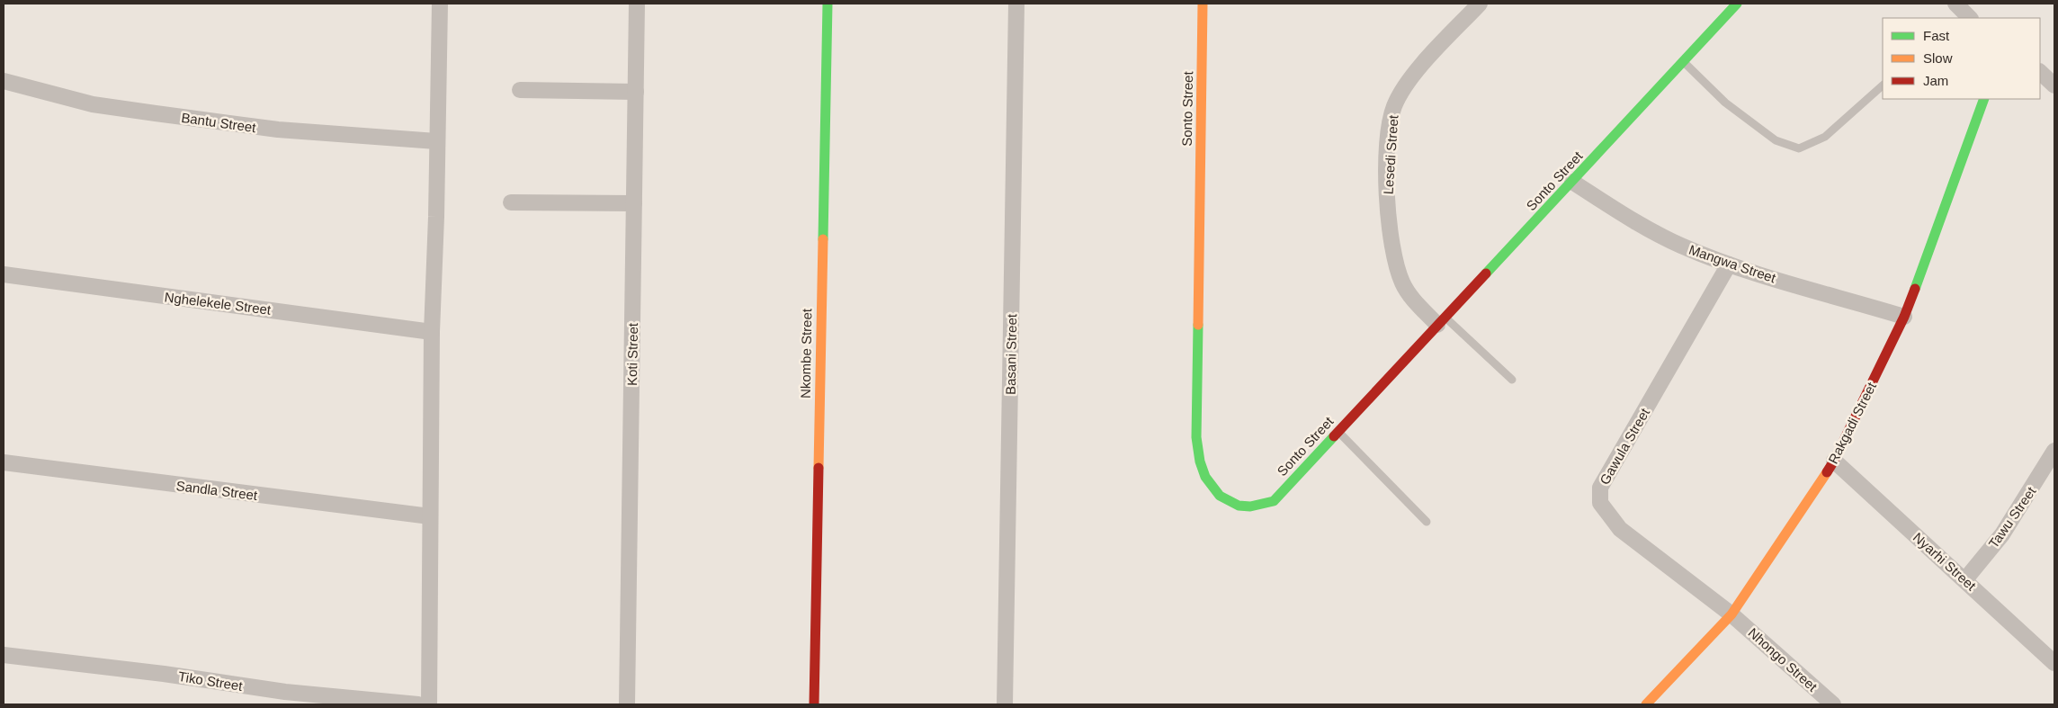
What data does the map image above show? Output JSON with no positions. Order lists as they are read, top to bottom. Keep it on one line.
{"streets":{"street":["Sonto Street","Bantu Street","Lesedi Street","Mangwa Street","Nghelekele Street","Nkombe Street","Koti Street","Basani Street","Rakgadi Street","Gawula Street","Sandla Street","Tawu Street","Nyarhi Street","Nhongo Street","Tiko Street"]},"crossings":[["Sonto Street","Lesedi Street"],["Sonto Street","Mangwa Street"],["Mangwa Street","Rakgadi Street"],["Mangwa Street","Gawula Street"],["Rakgadi Street","Gawula Street"],["Rakgadi Street","Nyarhi Street"],["Rakgadi Street","Nhongo Street"],["Gawula Street","Nhongo Street"],["Tawu Street","Nyarhi Street"]],"legend":["Fast","Slow","Jam"]}
